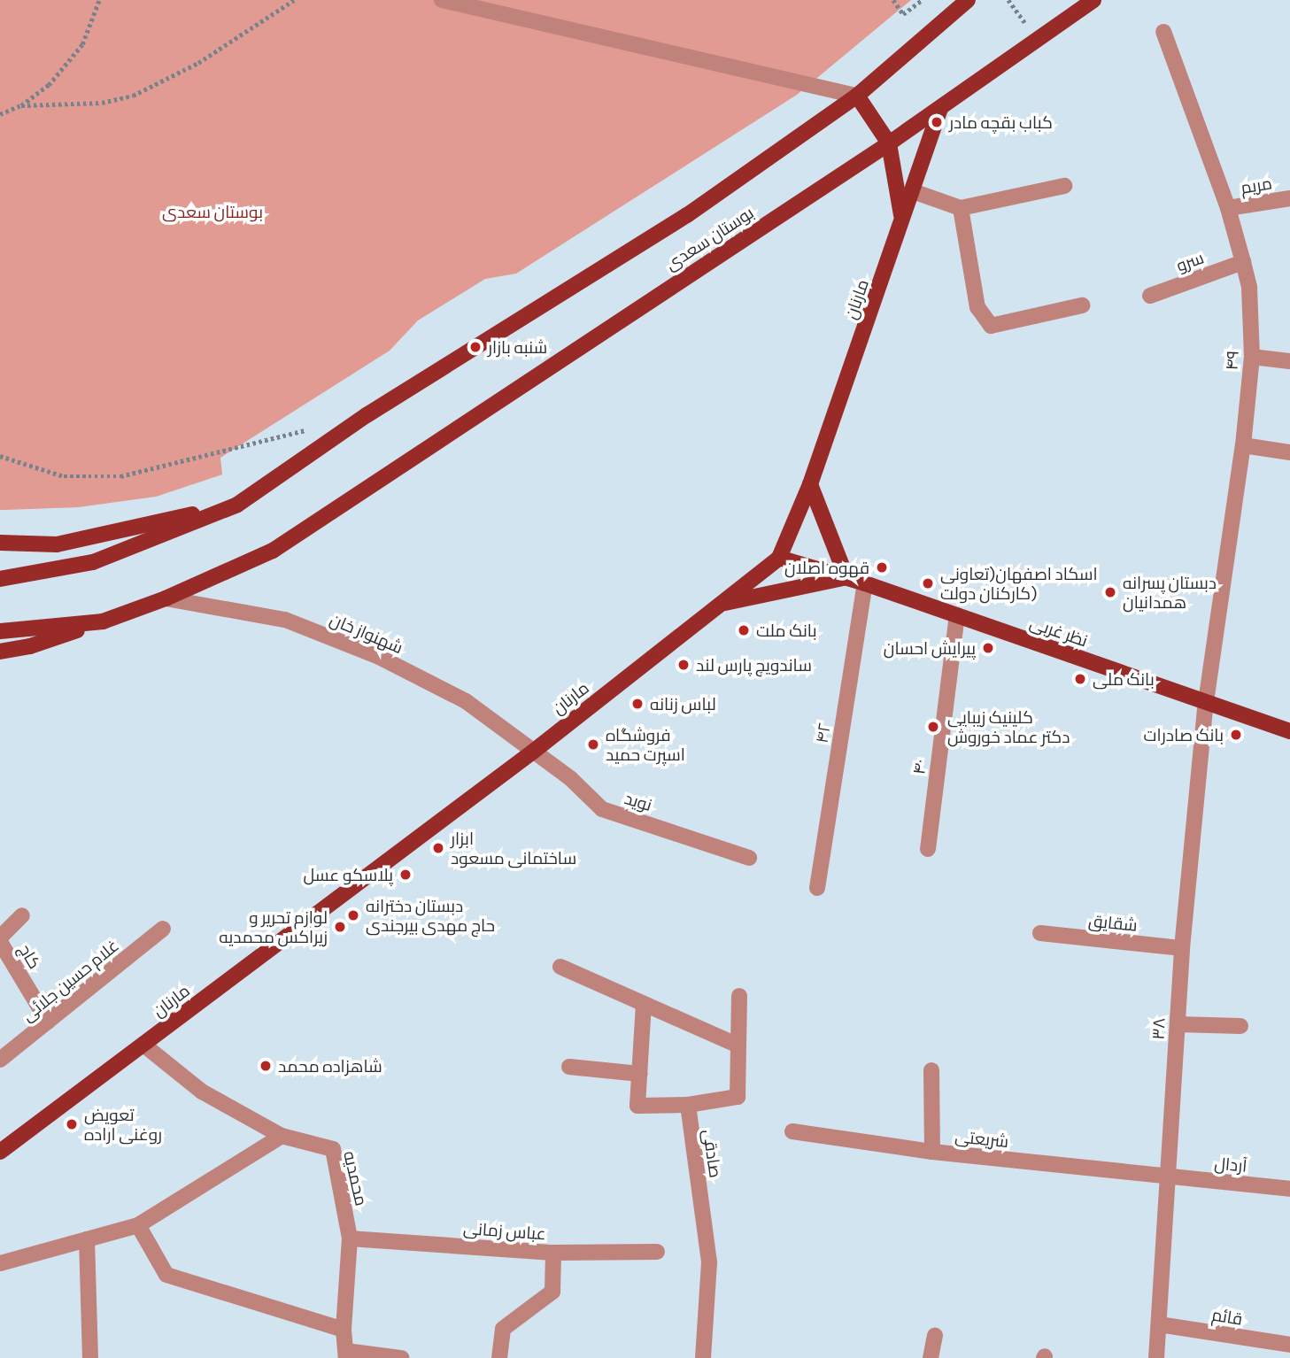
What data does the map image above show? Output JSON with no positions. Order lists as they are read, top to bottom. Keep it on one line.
{"streets":{"main road":["بوستان سعدی","مارنان","نظر غربی"],"street":["مریم","سرو","۴۹","شهنواز خان","۴۲","۴۰","نوید","شقایق","کاج","غلام حسین جلائی","۳۸","شریعتی","صادقی","آردال","محمدیه","عباس زمانی","قائم"]},"crossings":[["مریم","۴۹"],["بوستان سعدی","مارنان"],["بوستان سعدی","شهنواز خان"],["سرو","۴۹"],["مارنان","نظر غربی"],["مارنان","شهنواز خان"],["مارنان","نوید"],["مارنان","محمدیه"],["۴۹","نظر غربی"],["۴۹","۳۸"],["نظر غربی","۴۲"],["نظر غربی","۴۰"],["نظر غربی","۳۸"],["شهنواز خان","نوید"],["شقایق","۳۸"],["کاج","غلام حسین جلائی"],["۳۸","شریعتی"],["۳۸","آردال"],["۳۸","قائم"],["شریعتی","آردال"],["محمدیه","عباس زمانی"]],"parks":["بوستان سعدی"],"places":["کباب بقچه مادر","شنبه بازار","قهوه اصلان","اسکاد اصفهان(تعاونی کارکنان دولت)","دبستان پسرانه همدانیان","بانک ملت","پیرایش احسان","ساندویچ پارس لند","بانک ملی","لباس زنانه","کلینیک زیبایی دکتر عماد خوروش","بانک صادرات","فروشگاه اسپرت حمید","ابزار ساختمانی مسعود","پلاسکو عسل","دبستان دخترانه حاج مهدی بیرجندی","لوازم تحریر و زیراکس محمدیه","شاهزاده محمد","تعویض روغنی اراده"]}
